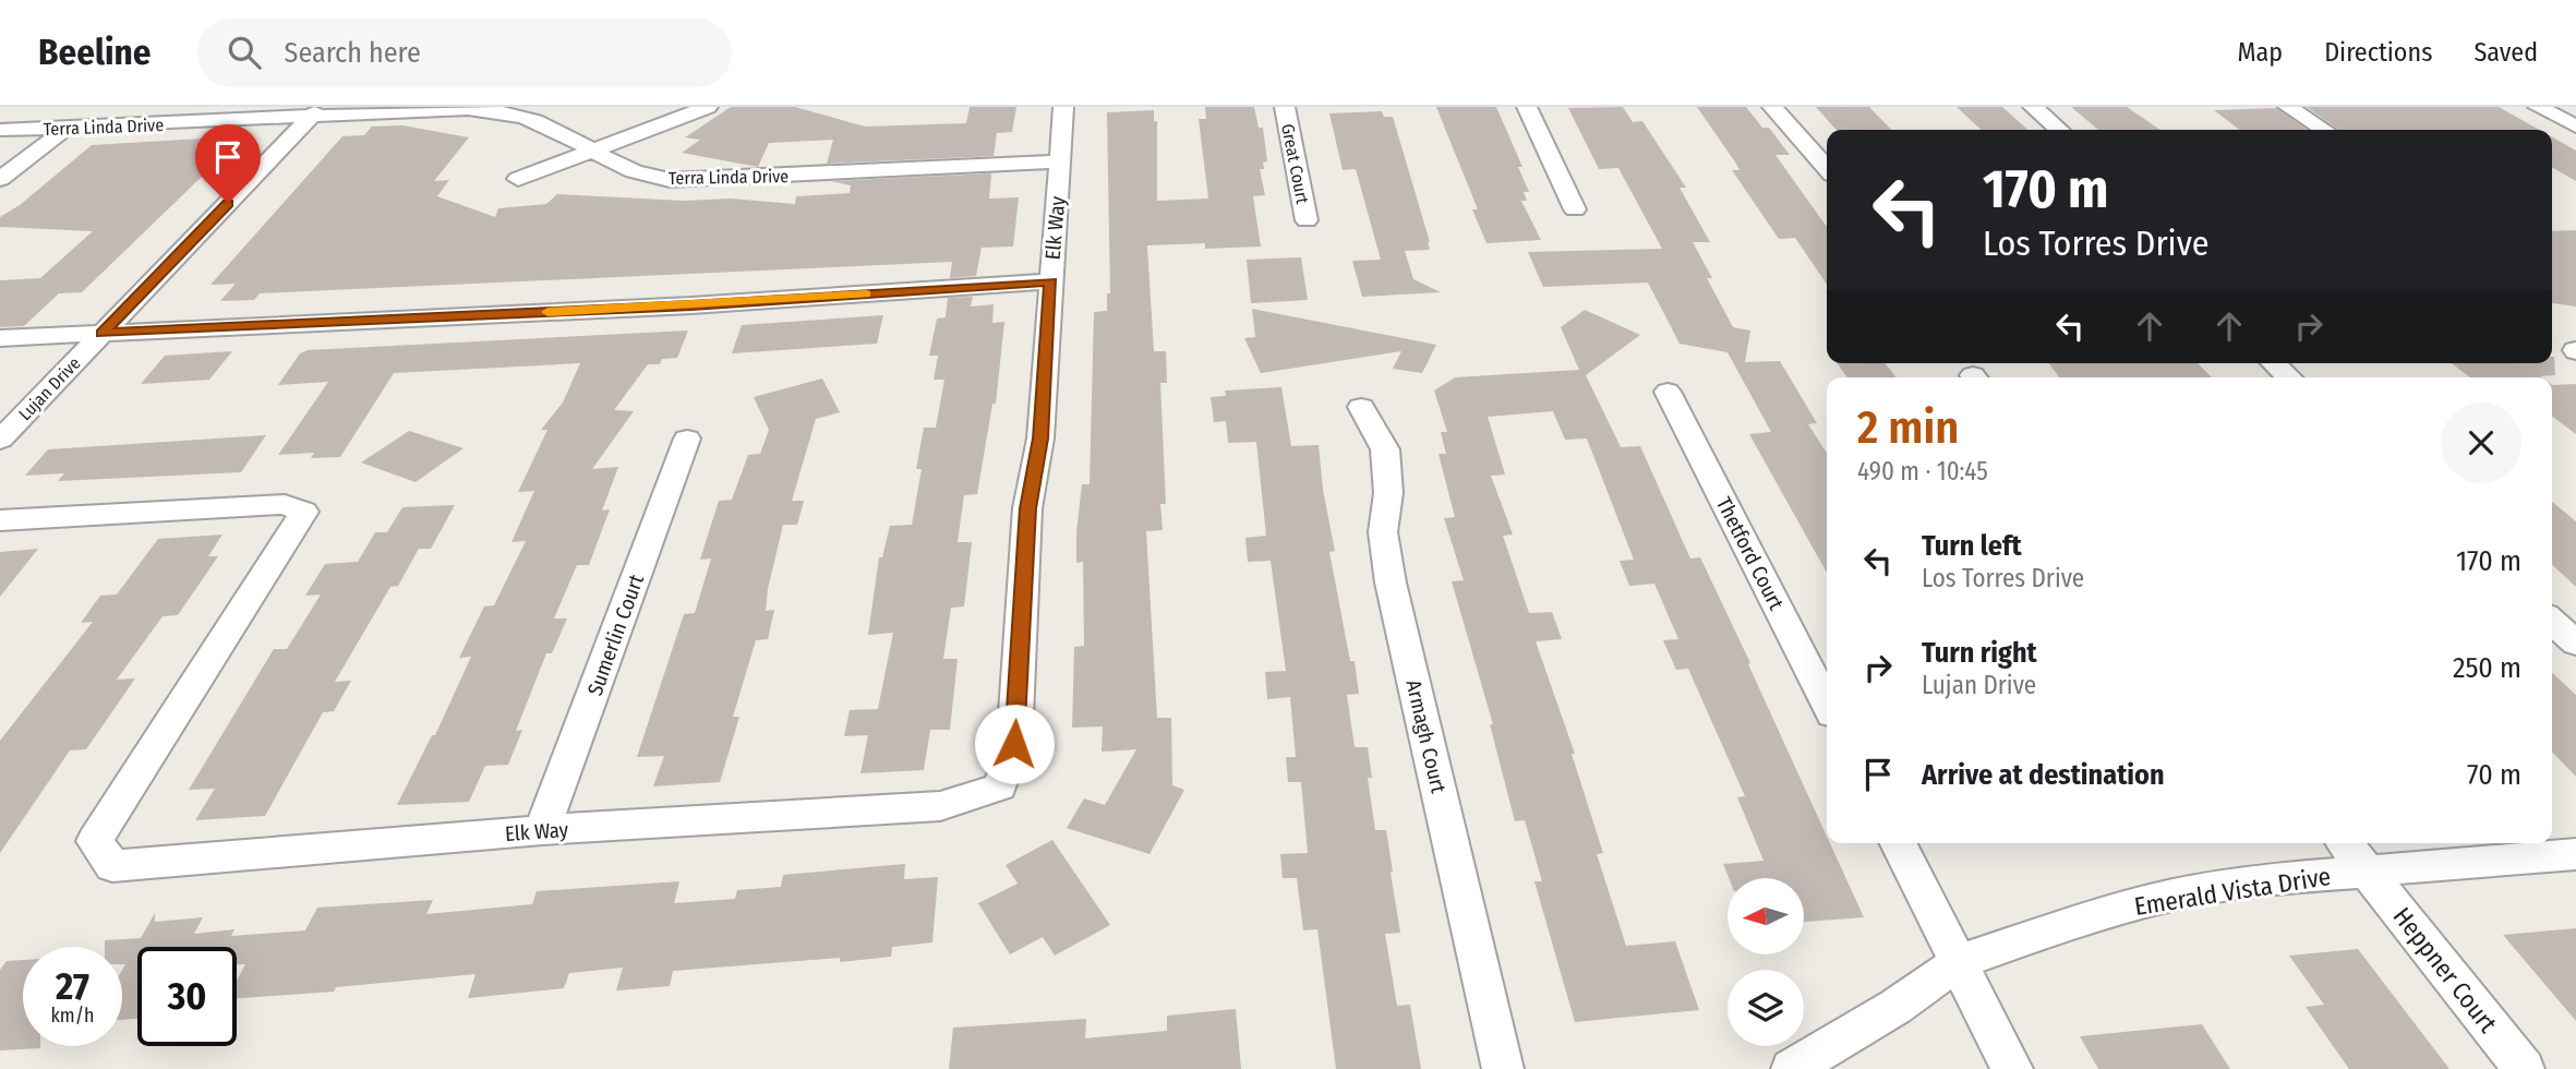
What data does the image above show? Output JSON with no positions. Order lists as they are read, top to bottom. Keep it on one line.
{"streets":{"street":["Terra Linda Drive","Great Court","Elk Way","Lujan Drive","Thetford Court","Sumerlin Court","Armagh Court","Emerald Vista Drive","Heppner Court"]},"crossings":[["Terra Linda Drive","Elk Way"],["Terra Linda Drive","Lujan Drive"],["Elk Way","Sumerlin Court"],["Emerald Vista Drive","Heppner Court"]],"north":"left","page":{"header":"Beeline","search":"Search here","nav":["Map","Directions","Saved"],"turn":["170 m","Los Torres Drive"],"heading":["2 min","490 m · 10:45"],"list":[{"name":"Turn left","note":"Los Torres Drive","value":"170 m"},{"name":"Turn right","note":"Lujan Drive","value":"250 m"},{"name":"Arrive at destination","value":"70 m"}],"speed":"27 km/h","limit":"30"}}
